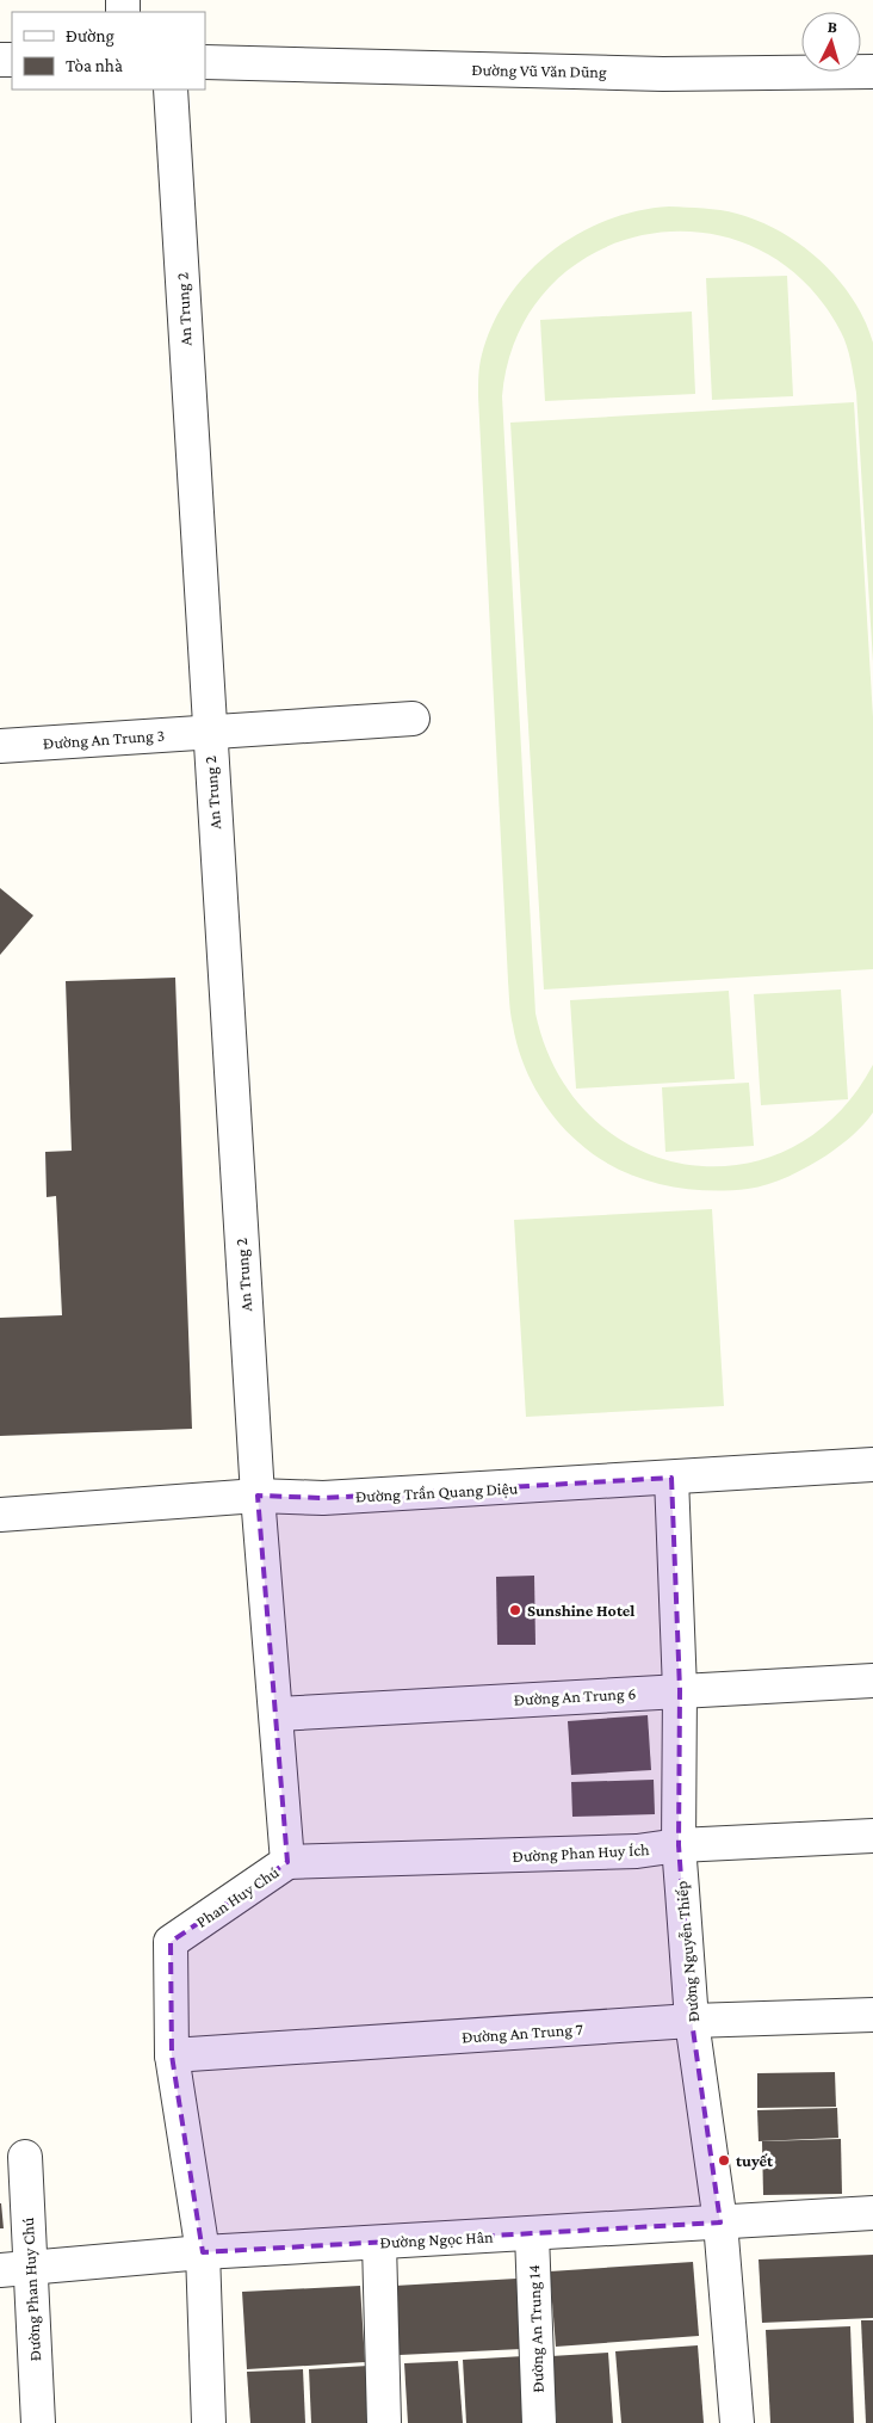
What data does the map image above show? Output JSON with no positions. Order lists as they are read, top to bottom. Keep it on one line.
{"streets":{"street":["Đường Vũ Văn Dũng","An Trung 2","Đường An Trung 3","Đường Trần Quang Diệu","Đường An Trung 6","Đường Phan Huy Ích","Phan Huy Chú","Đường Nguyễn Thiếp","Đường An Trung 7","Đường Ngọc Hân","Đường Phan Huy Chú","Đường An Trung 14"]},"crossings":[["An Trung 2","Đường An Trung 3"],["An Trung 2","Đường Trần Quang Diệu"],["An Trung 2","Phan Huy Chú"],["Đường Trần Quang Diệu","Phan Huy Chú"],["Đường Trần Quang Diệu","Đường Nguyễn Thiếp"],["Đường An Trung 6","Phan Huy Chú"],["Đường An Trung 6","Đường Nguyễn Thiếp"],["Đường Phan Huy Ích","Phan Huy Chú"],["Đường Phan Huy Ích","Đường Nguyễn Thiếp"],["Phan Huy Chú","Đường An Trung 7"],["Phan Huy Chú","Đường Ngọc Hân"],["Đường Nguyễn Thiếp","Đường An Trung 7"],["Đường Nguyễn Thiếp","Đường Ngọc Hân"],["Đường Ngọc Hân","Đường Phan Huy Chú"],["Đường Ngọc Hân","Đường An Trung 14"]],"places":["Sunshine Hotel","tuyết"],"legend":["Đường","Tòa nhà"],"north":"top"}
